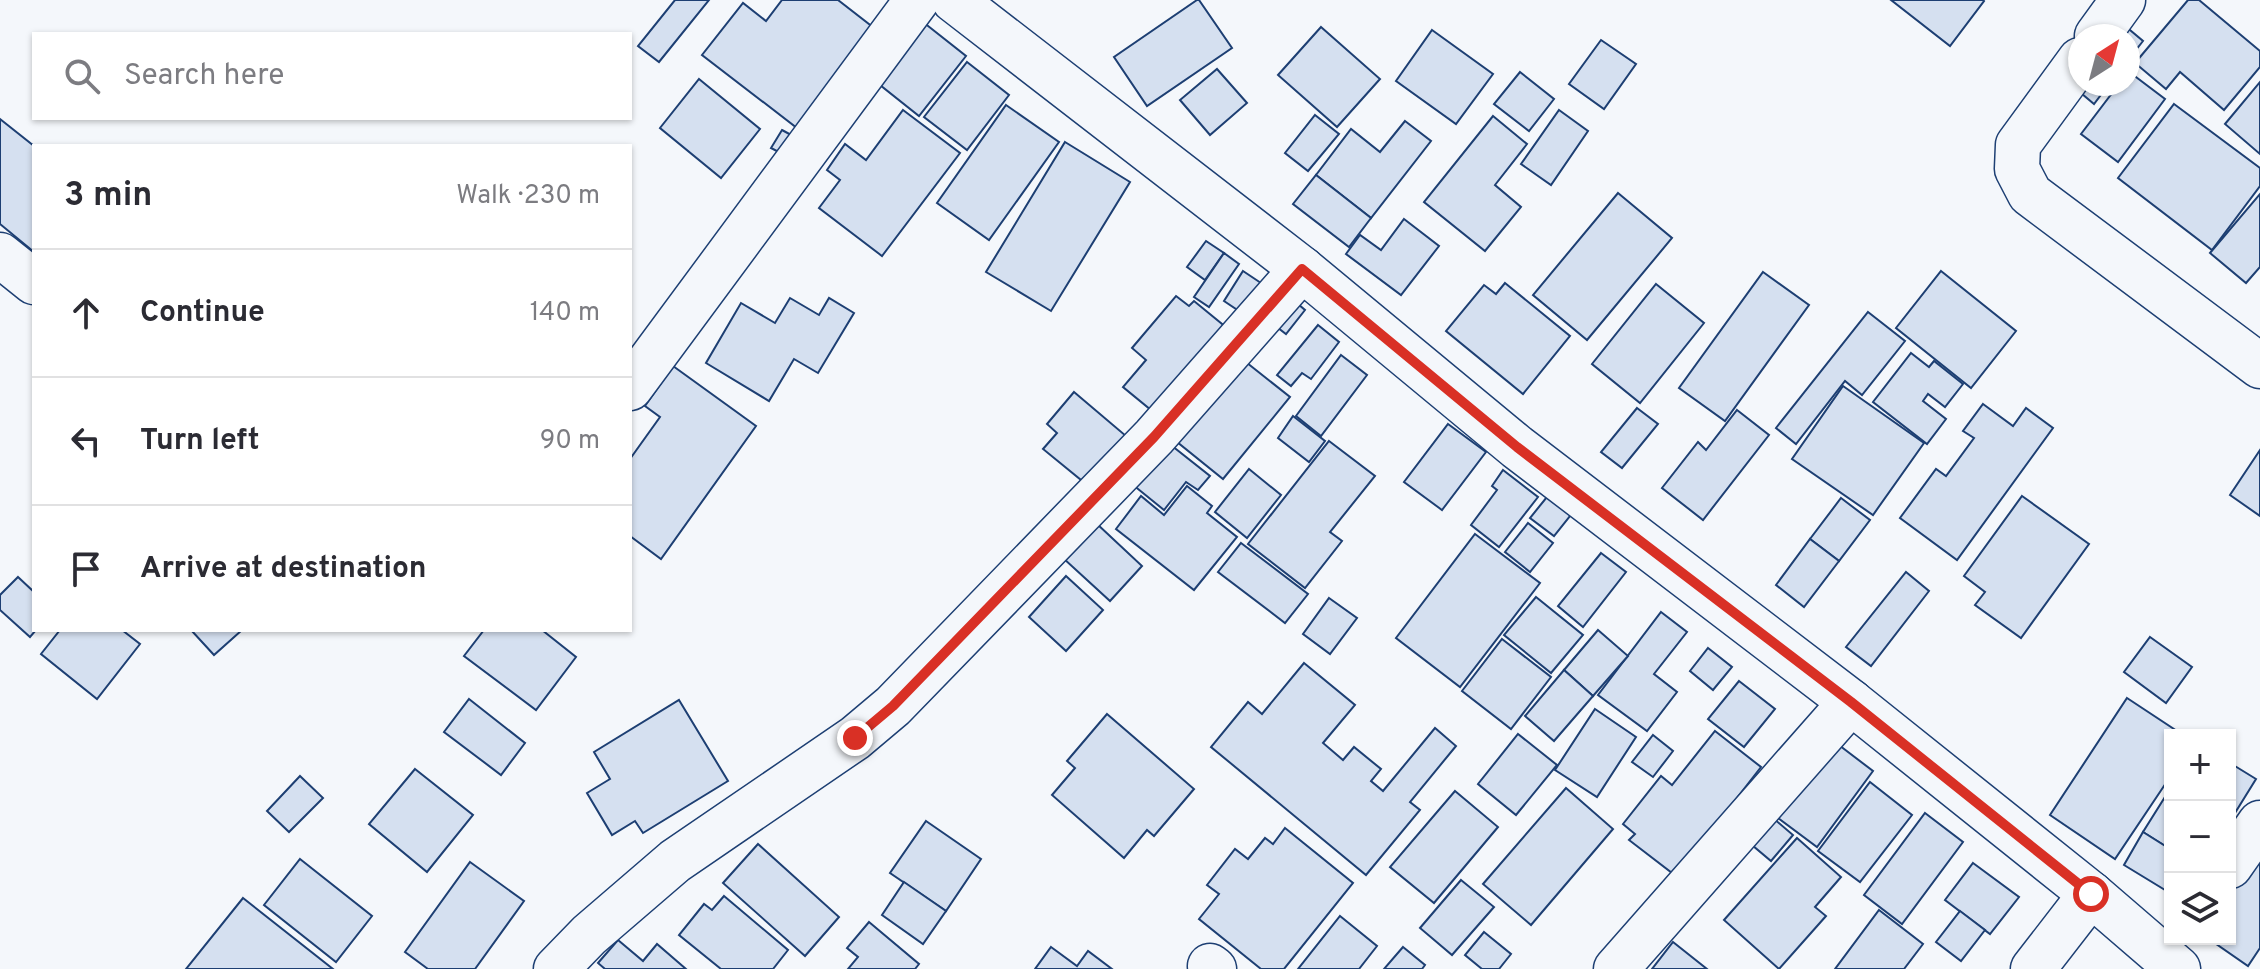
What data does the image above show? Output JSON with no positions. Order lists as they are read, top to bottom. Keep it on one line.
{"north":"top right","page":{"search":"Search here","heading":["3 min","Walk · 230 m"],"list":[["Continue","140 m"],["Turn left","90 m"],"Arrive at destination"],"map_buttons":["+","−"]}}
